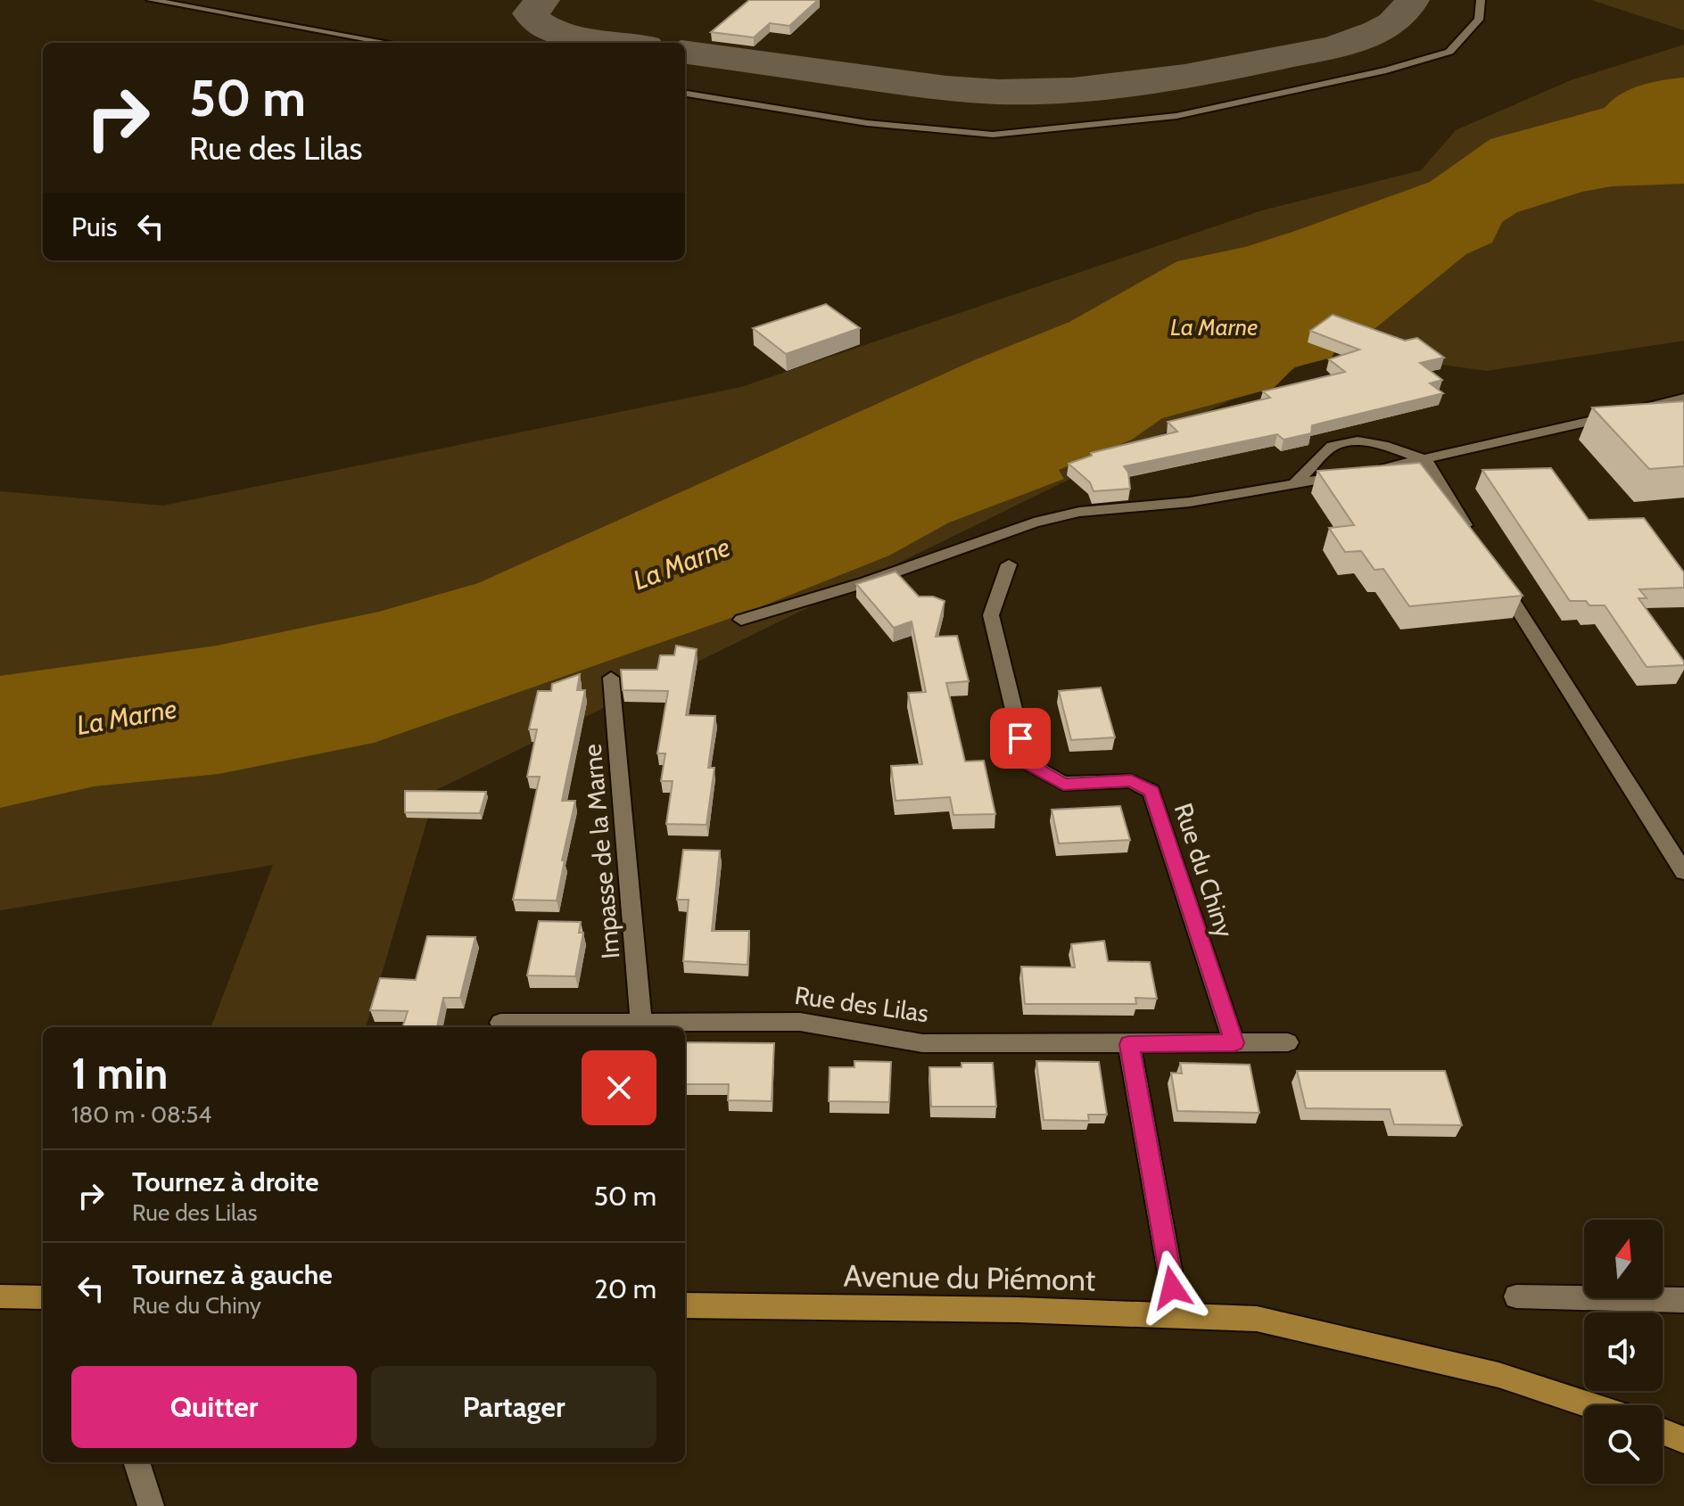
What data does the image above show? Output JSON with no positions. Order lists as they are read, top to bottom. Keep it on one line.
{"streets":{"main road":["Avenue du Piémont"],"street":["Impasse de la Marne","Rue du Chiny","Rue des Lilas"]},"crossings":[["Impasse de la Marne","Rue des Lilas"],["Rue du Chiny","Rue des Lilas"]],"water":["La Marne"],"north":"top","page":{"turn":["50 m","Rue des Lilas"],"then":"Puis","heading":["1 min","180 m · 08:54"],"list":[{"name":"Tournez à droite","note":"Rue des Lilas","value":"50 m"},{"name":"Tournez à gauche","note":"Rue du Chiny","value":"20 m"}],"buttons":["Quitter","Partager"]}}
